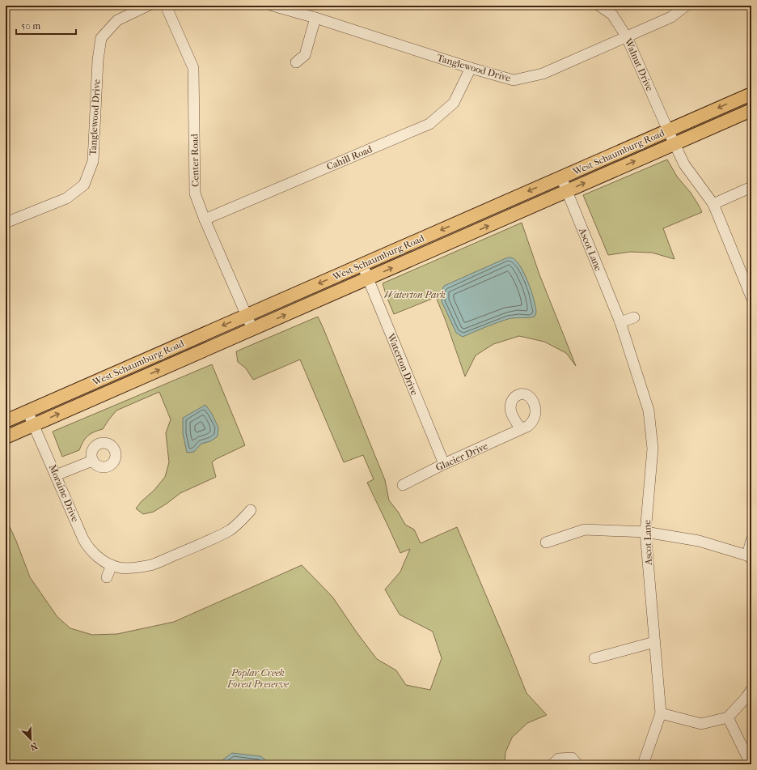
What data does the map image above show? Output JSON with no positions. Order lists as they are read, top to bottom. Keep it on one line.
{"streets":{"main road":["West Schaumburg Road"],"street":["Walnut Drive","Tanglewood Drive","Cahill Road","Center Road","Ascot Lane","Waterton Drive","Glacier Drive","Moraine Drive"]},"crossings":[["Walnut Drive","Tanglewood Drive"],["Walnut Drive","West Schaumburg Road"],["Tanglewood Drive","Cahill Road"],["West Schaumburg Road","Center Road"],["West Schaumburg Road","Ascot Lane"],["West Schaumburg Road","Waterton Drive"],["West Schaumburg Road","Moraine Drive"],["Cahill Road","Center Road"],["Waterton Drive","Glacier Drive"]],"parks":["Waterton Park","Poplar Creek Forest Preserve"],"scale_bar":"50 m","north":"bottom right"}
